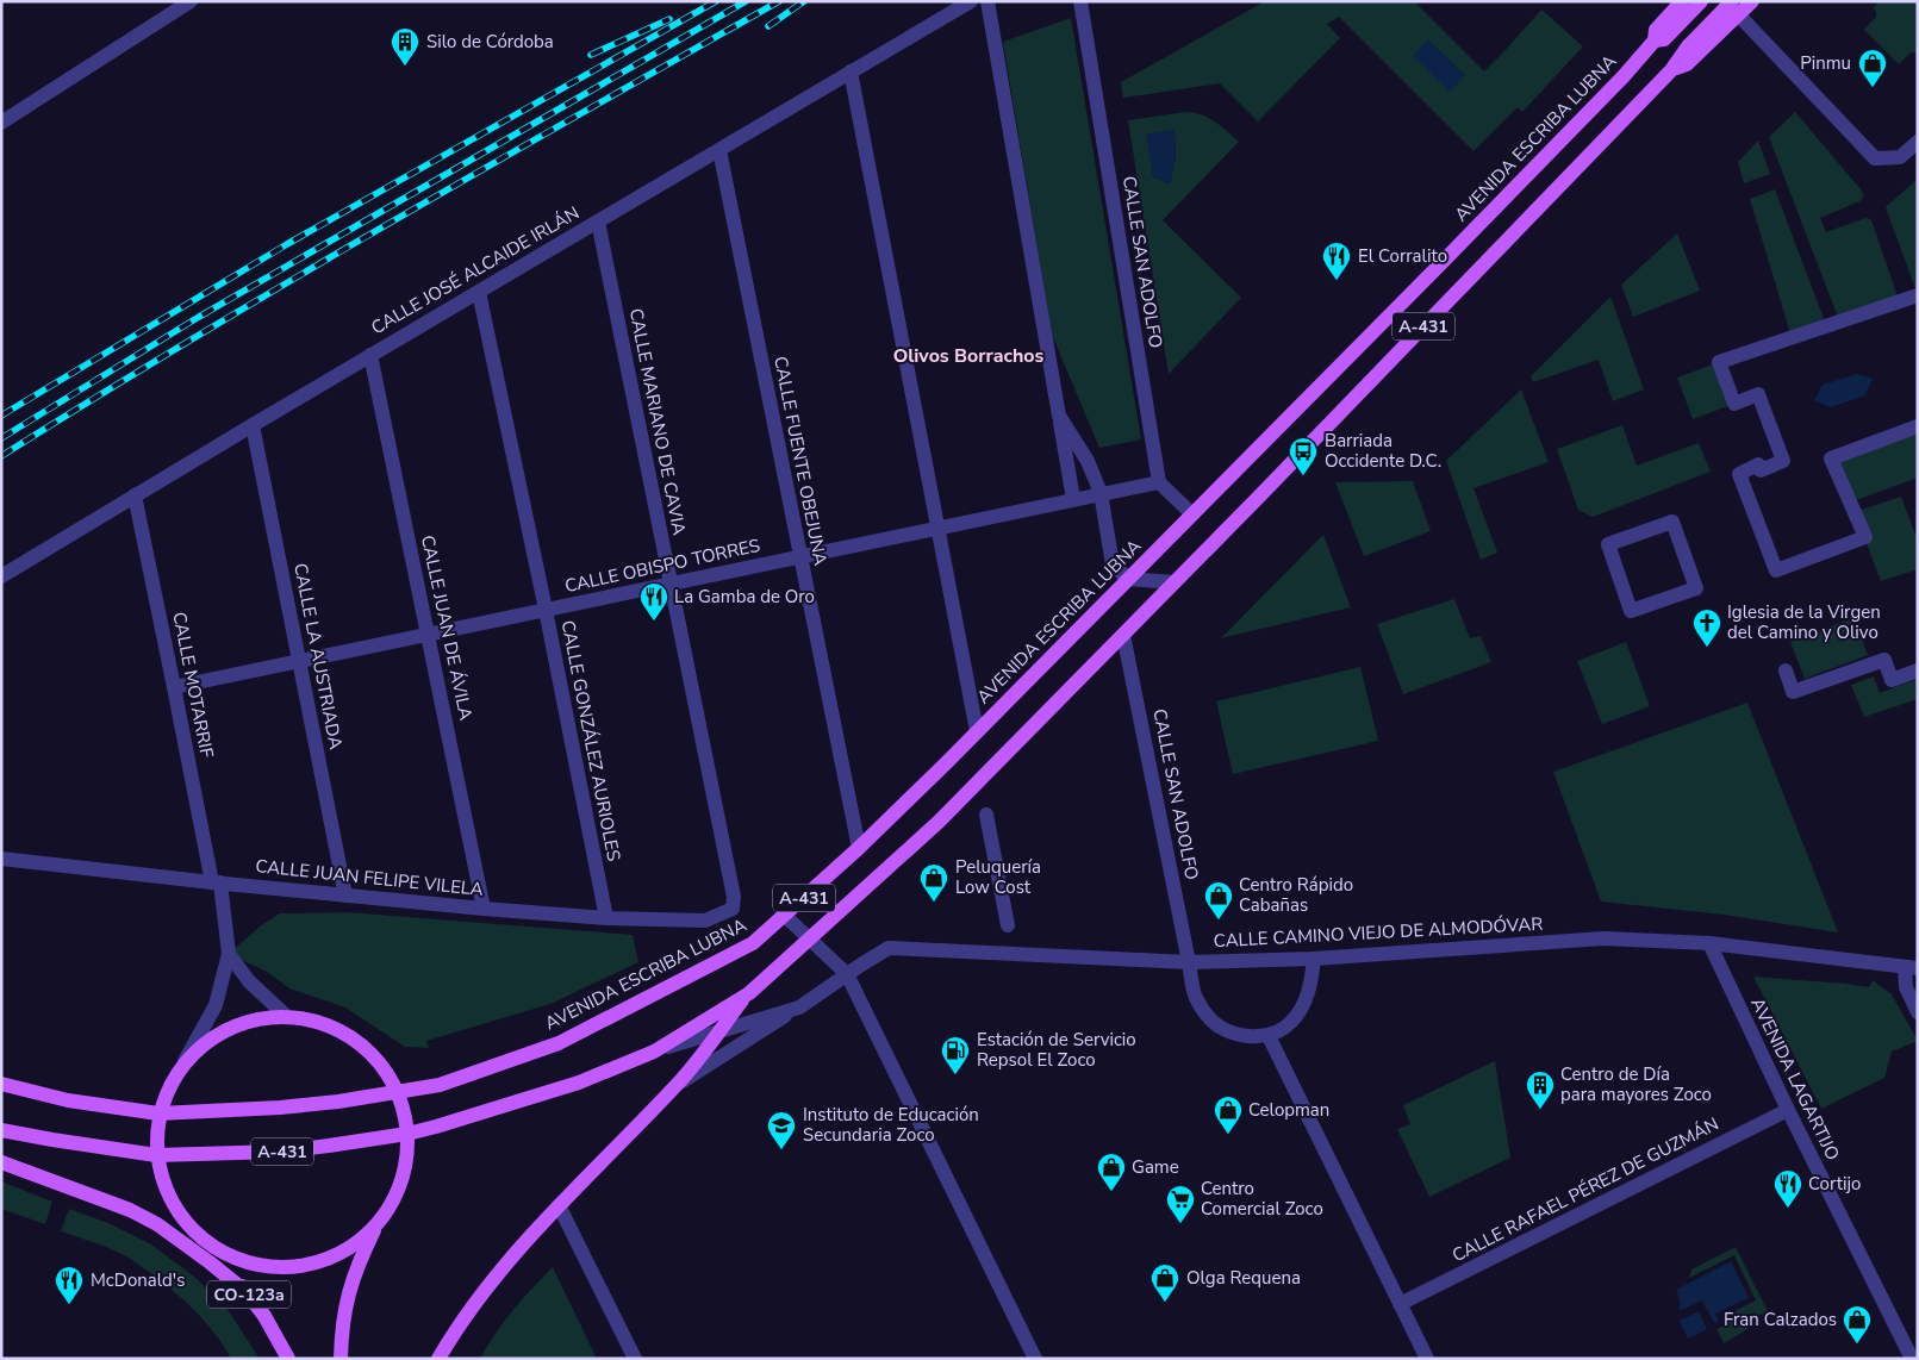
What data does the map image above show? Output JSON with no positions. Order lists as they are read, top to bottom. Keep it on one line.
{"streets":{"main road":["AVENIDA ESCRIBA LUBNA","A-431","CO-123a"],"street":["CALLE SAN ADOLFO","CALLE JOSÉ ALCAIDE IRLÁN","CALLE MARIANO DE CAVIA","CALLE FUENTE OBEJUNA","CALLE OBISPO TORRES","CALLE JUAN DE ÁVILA","CALLE LA AUSTRIADA","CALLE MOTARRIF","CALLE GONZÁLEZ AURIOLES","CALLE JUAN FELIPE VILELA","CALLE CAMINO VIEJO DE ALMODÓVAR","AVENIDA LAGARTIJO","CALLE RAFAEL PÉREZ DE GUZMÁN"]},"crossings":[["AVENIDA ESCRIBA LUBNA","A-431"],["AVENIDA ESCRIBA LUBNA","CALLE FUENTE OBEJUNA"],["CALLE SAN ADOLFO","A-431"],["CALLE SAN ADOLFO","CALLE OBISPO TORRES"],["CALLE SAN ADOLFO","CALLE CAMINO VIEJO DE ALMODÓVAR"],["CALLE JOSÉ ALCAIDE IRLÁN","CALLE MARIANO DE CAVIA"],["CALLE JOSÉ ALCAIDE IRLÁN","CALLE FUENTE OBEJUNA"],["CALLE JOSÉ ALCAIDE IRLÁN","CALLE JUAN DE ÁVILA"],["CALLE JOSÉ ALCAIDE IRLÁN","CALLE LA AUSTRIADA"],["CALLE JOSÉ ALCAIDE IRLÁN","CALLE MOTARRIF"],["CALLE JOSÉ ALCAIDE IRLÁN","CALLE GONZÁLEZ AURIOLES"],["CALLE MARIANO DE CAVIA","CALLE OBISPO TORRES"],["CALLE MARIANO DE CAVIA","CALLE JUAN FELIPE VILELA"],["CALLE FUENTE OBEJUNA","CALLE OBISPO TORRES"],["CALLE OBISPO TORRES","CALLE JUAN DE ÁVILA"],["CALLE OBISPO TORRES","CALLE LA AUSTRIADA"],["CALLE OBISPO TORRES","CALLE MOTARRIF"],["CALLE OBISPO TORRES","CALLE GONZÁLEZ AURIOLES"],["CALLE JUAN DE ÁVILA","CALLE JUAN FELIPE VILELA"],["CALLE LA AUSTRIADA","CALLE JUAN FELIPE VILELA"],["CALLE MOTARRIF","CALLE JUAN FELIPE VILELA"],["CALLE GONZÁLEZ AURIOLES","CALLE JUAN FELIPE VILELA"],["CALLE CAMINO VIEJO DE ALMODÓVAR","AVENIDA LAGARTIJO"],["AVENIDA LAGARTIJO","CALLE RAFAEL PÉREZ DE GUZMÁN"]],"districts":["Olivos Borrachos"],"places":{"building":["Silo de Córdoba","Centro de Día para mayores Zoco"],"shop":["Pinmu","Peluquería Low Cost","Centro Rápido Cabañas","Celopman","Game","Olga Requena","Fran Calzados"],"restaurant":["El Corralito","La Gamba de Oro","Cortijo","McDonald's"],"bus stop":["Barriada Occidente D.C."],"church":["Iglesia de la Virgen del Camino y Olivo"],"fuel station":["Estación de Servicio Repsol El Zoco"],"school or university":["Instituto de Educación Secundaria Zoco"],"supermarket":["Centro Comercial Zoco"]}}
